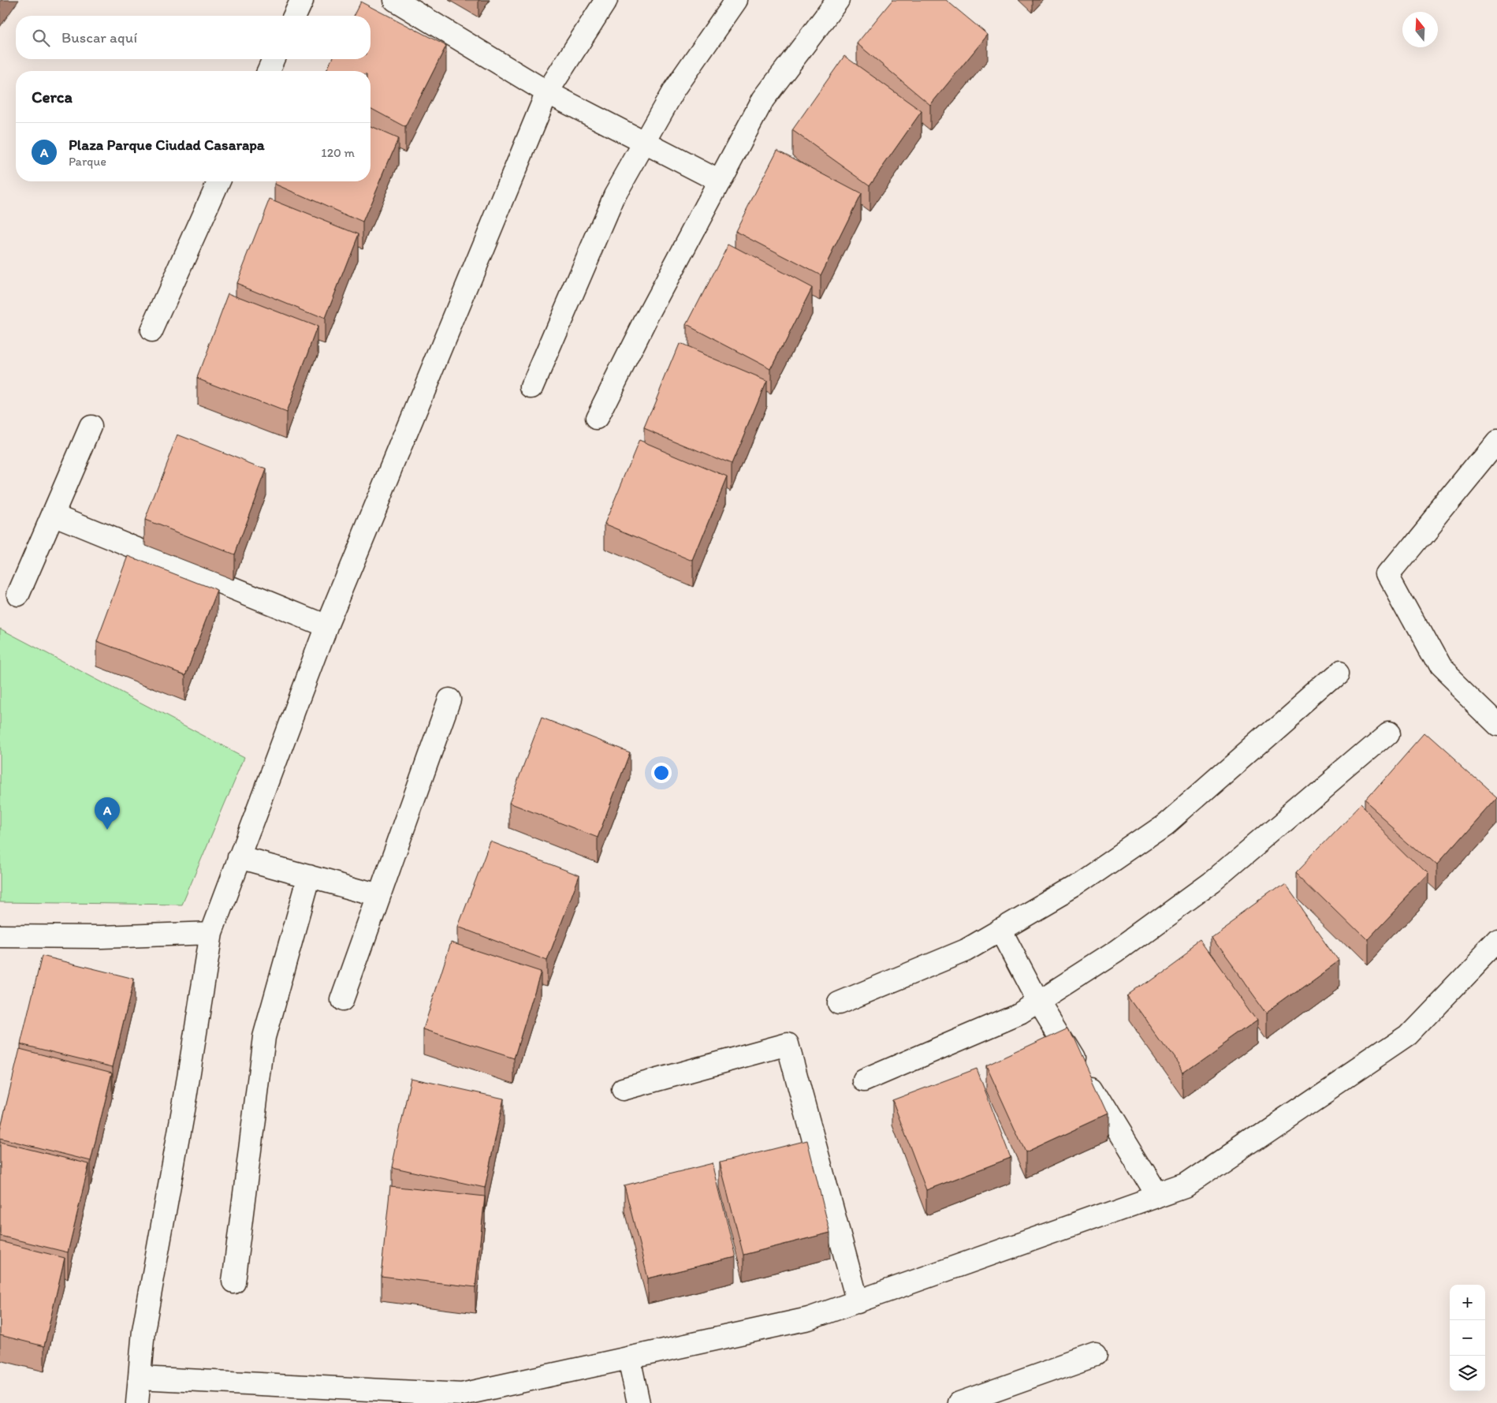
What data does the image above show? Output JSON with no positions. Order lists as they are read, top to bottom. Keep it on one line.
{"north":"top","page":{"search":"Buscar aquí","heading":"Cerca","list":[{"mark":"A","name":"Plaza Parque Ciudad Casarapa","note":"Parque","value":"120 m"}],"pins":"A","map_buttons":["+","−"]}}
